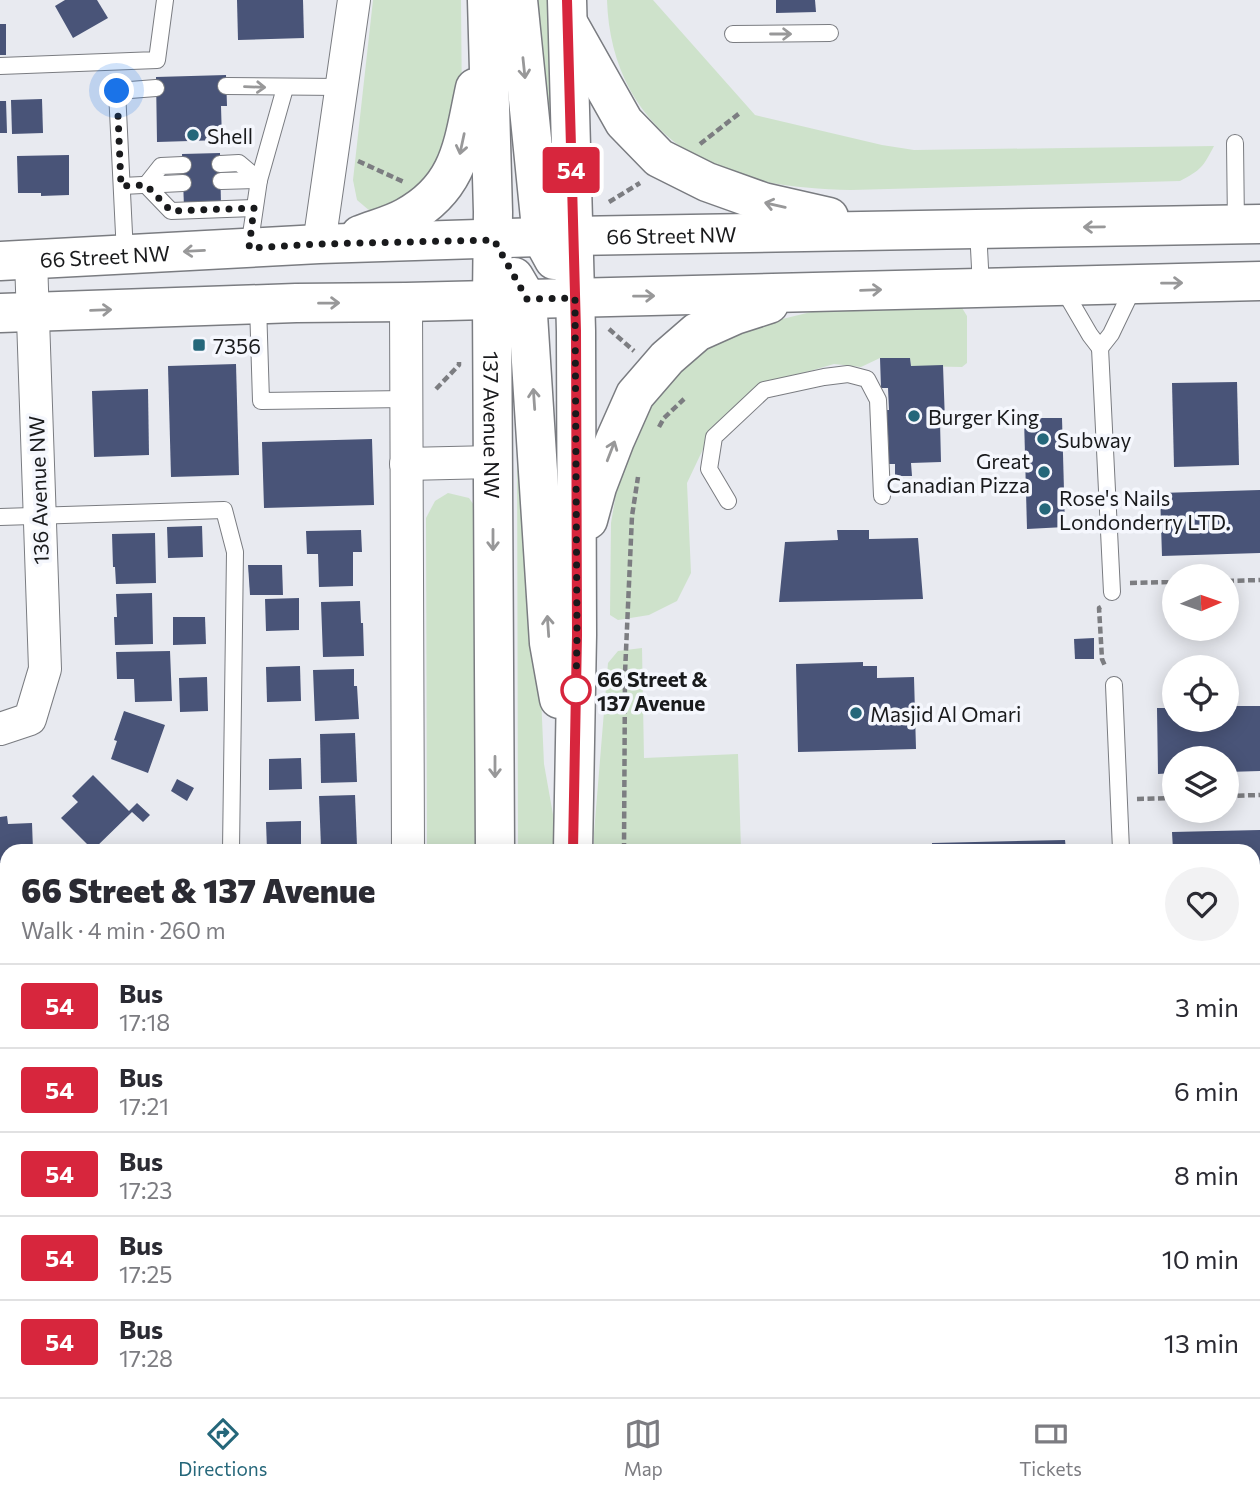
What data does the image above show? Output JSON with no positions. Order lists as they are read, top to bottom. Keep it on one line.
{"streets":{"main road":["66 Street NW","137 Avenue NW"],"street":["136 Avenue NW"]},"crossings":[["66 Street NW","137 Avenue NW"],["66 Street NW","136 Avenue NW"]],"places":{"other":["Shell","Burger King","Subway","Great Canadian Pizza","Rose's Nails Londonderry LTD.","66 Street & 137 Avenue","Masjid Al Omari"],"transit":["7356"]},"lines":["bus line 54"],"north":"right","page":{"on_map":"54","heading":["66 Street & 137 Avenue","Walk · 4 min · 260 m"],"list":[{"mark":"54","name":"Bus","note":"17:18","value":"3 min"},{"mark":"54","name":"Bus","note":"17:21","value":"6 min"},{"mark":"54","name":"Bus","note":"17:23","value":"8 min"},{"mark":"54","name":"Bus","note":"17:25","value":"10 min"},{"mark":"54","name":"Bus","note":"17:28","value":"13 min"}],"tabs":["Directions","Map","Tickets"]}}
